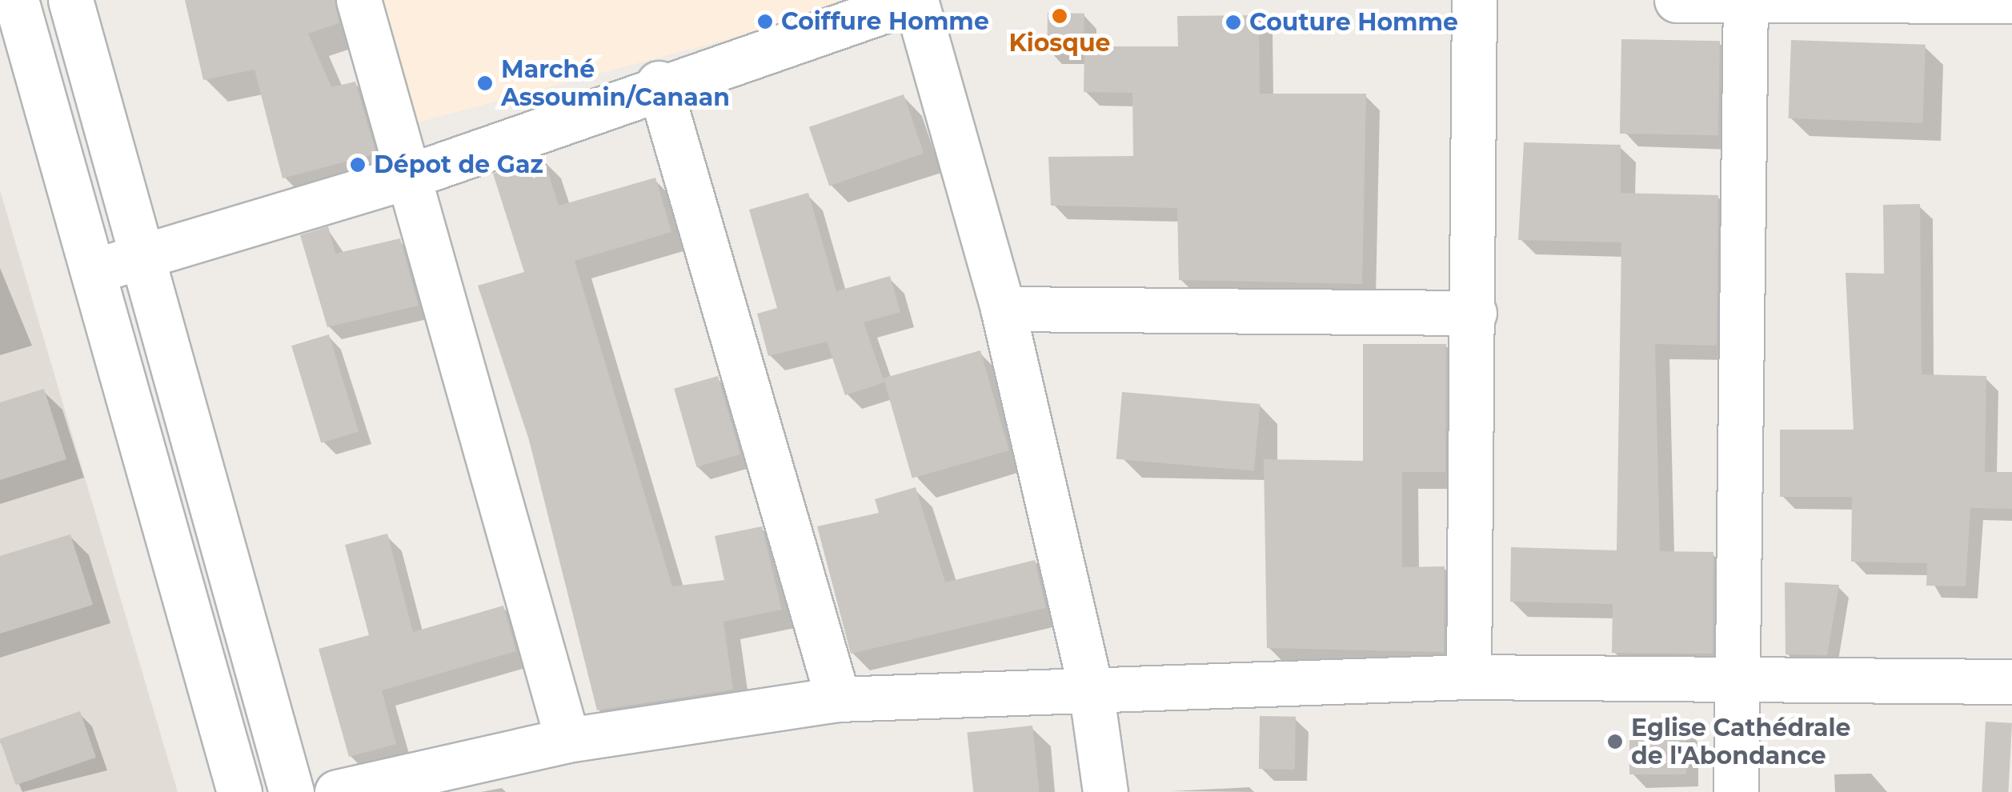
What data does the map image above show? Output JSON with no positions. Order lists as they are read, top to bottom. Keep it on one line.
{"places":["Kiosque","Coiffure Homme","Couture Homme","Marché Assoumin/Canaan","Dépot de Gaz","Eglise Cathédrale de l'Abondance"]}
